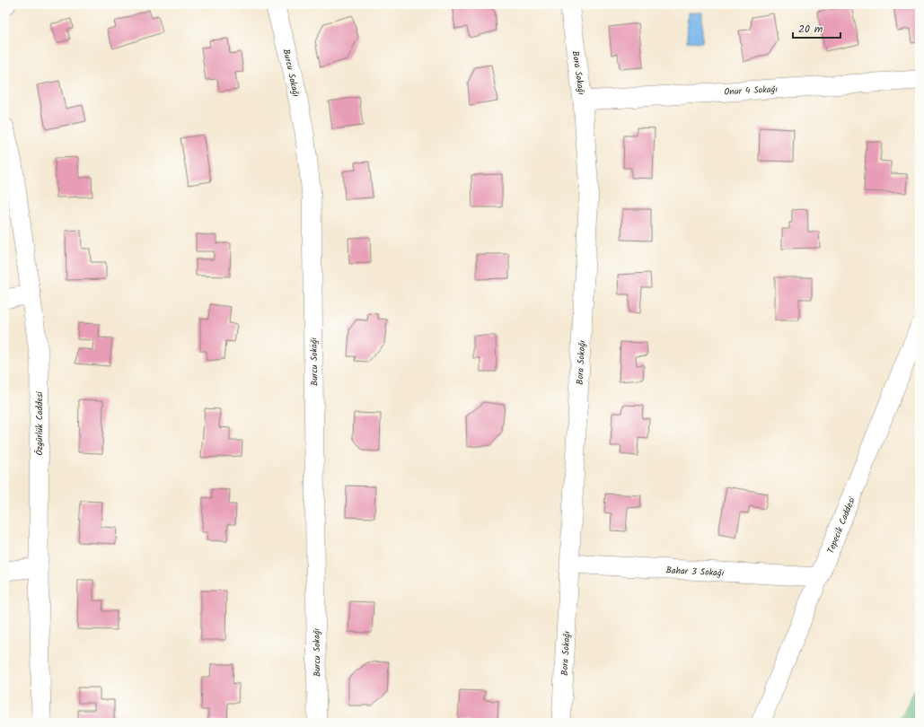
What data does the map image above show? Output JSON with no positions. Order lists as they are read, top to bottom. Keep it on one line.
{"streets":{"street":["Burcu Sokağı","Bora Sokağı","Onur 4 Sokağı","Özgürlük Caddesi","Tepecik Caddesi","Bahar 3 Sokağı"]},"crossings":[["Bora Sokağı","Onur 4 Sokağı"],["Bora Sokağı","Bahar 3 Sokağı"],["Tepecik Caddesi","Bahar 3 Sokağı"]],"scale_bar":"20 m"}
